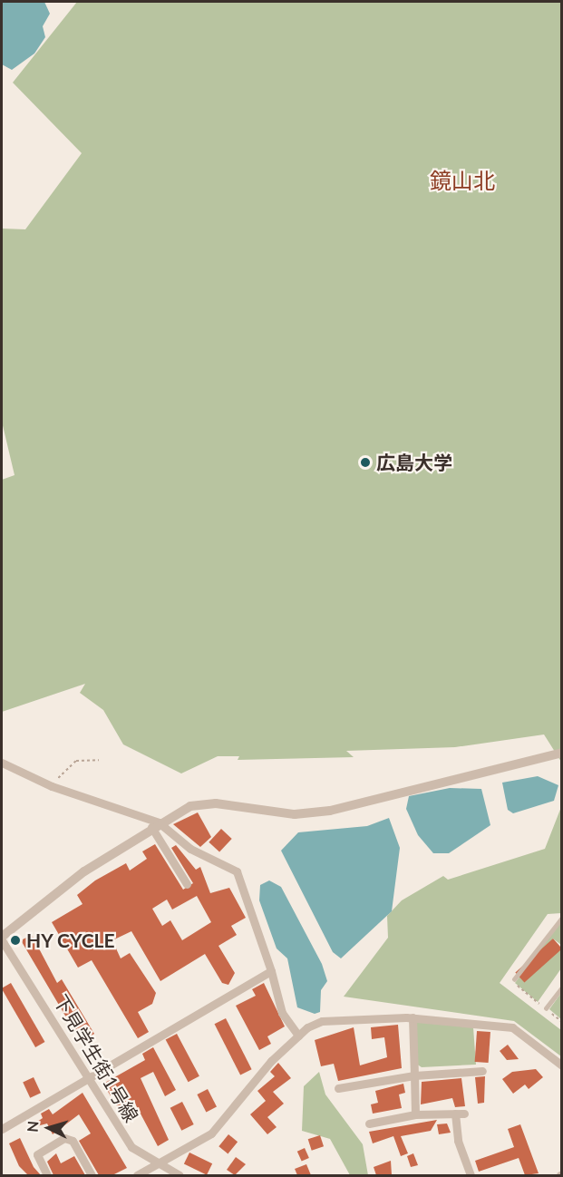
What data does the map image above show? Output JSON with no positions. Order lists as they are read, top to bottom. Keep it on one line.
{"streets":{"street":["下見学生街1号線"]},"districts":["鏡山北"],"places":["広島大学","HY CYCLE"],"north":"left"}
